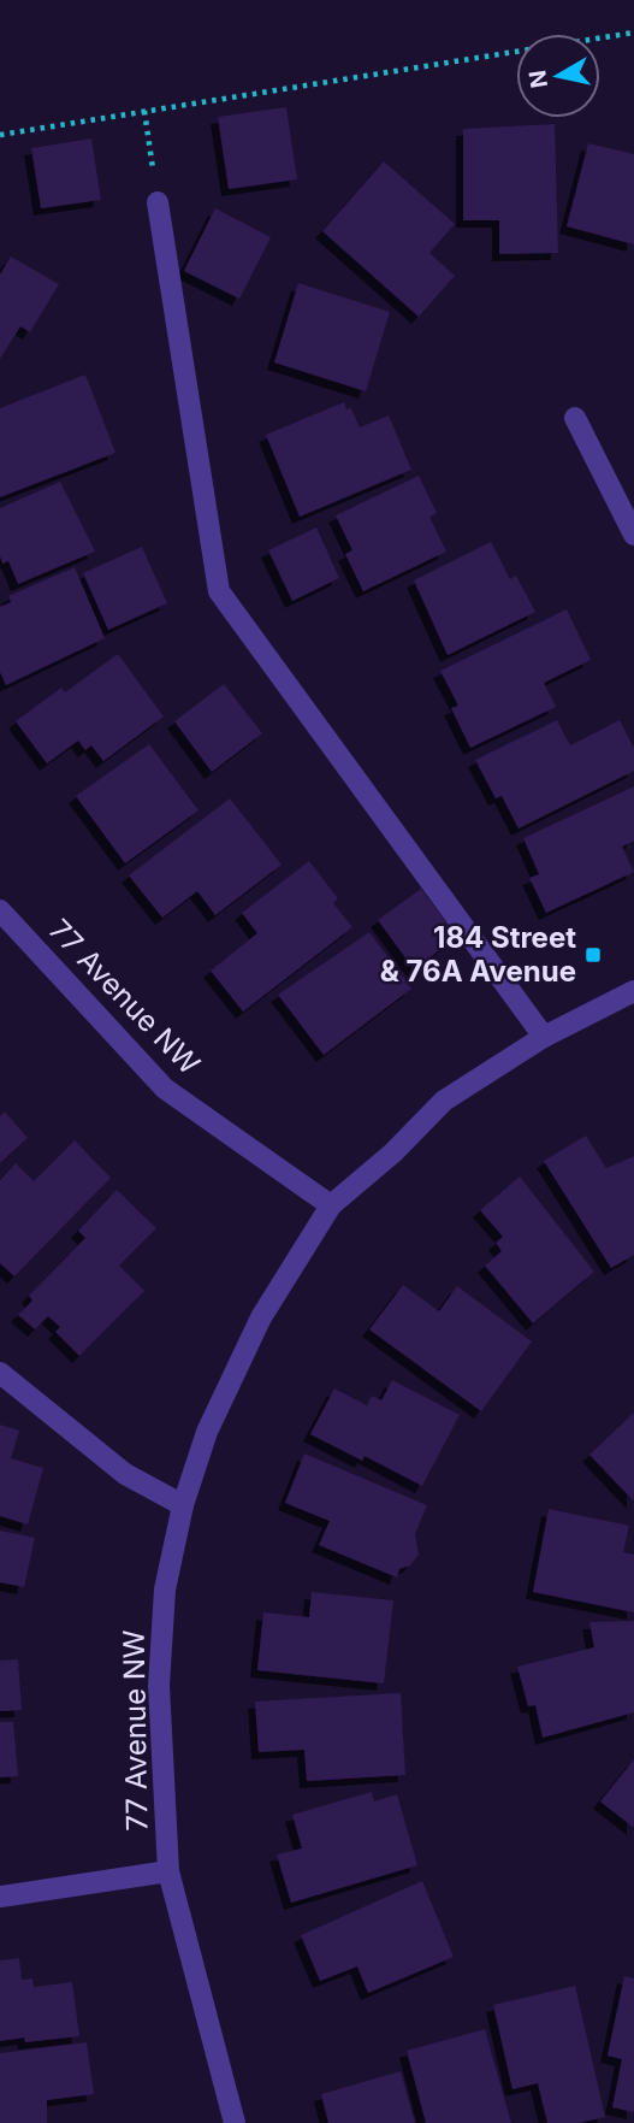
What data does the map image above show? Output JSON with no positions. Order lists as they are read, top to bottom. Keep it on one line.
{"streets":{"street":["77 Avenue NW"]},"places":{"transit":["184 Street & 76A Avenue"]},"north":"left"}
